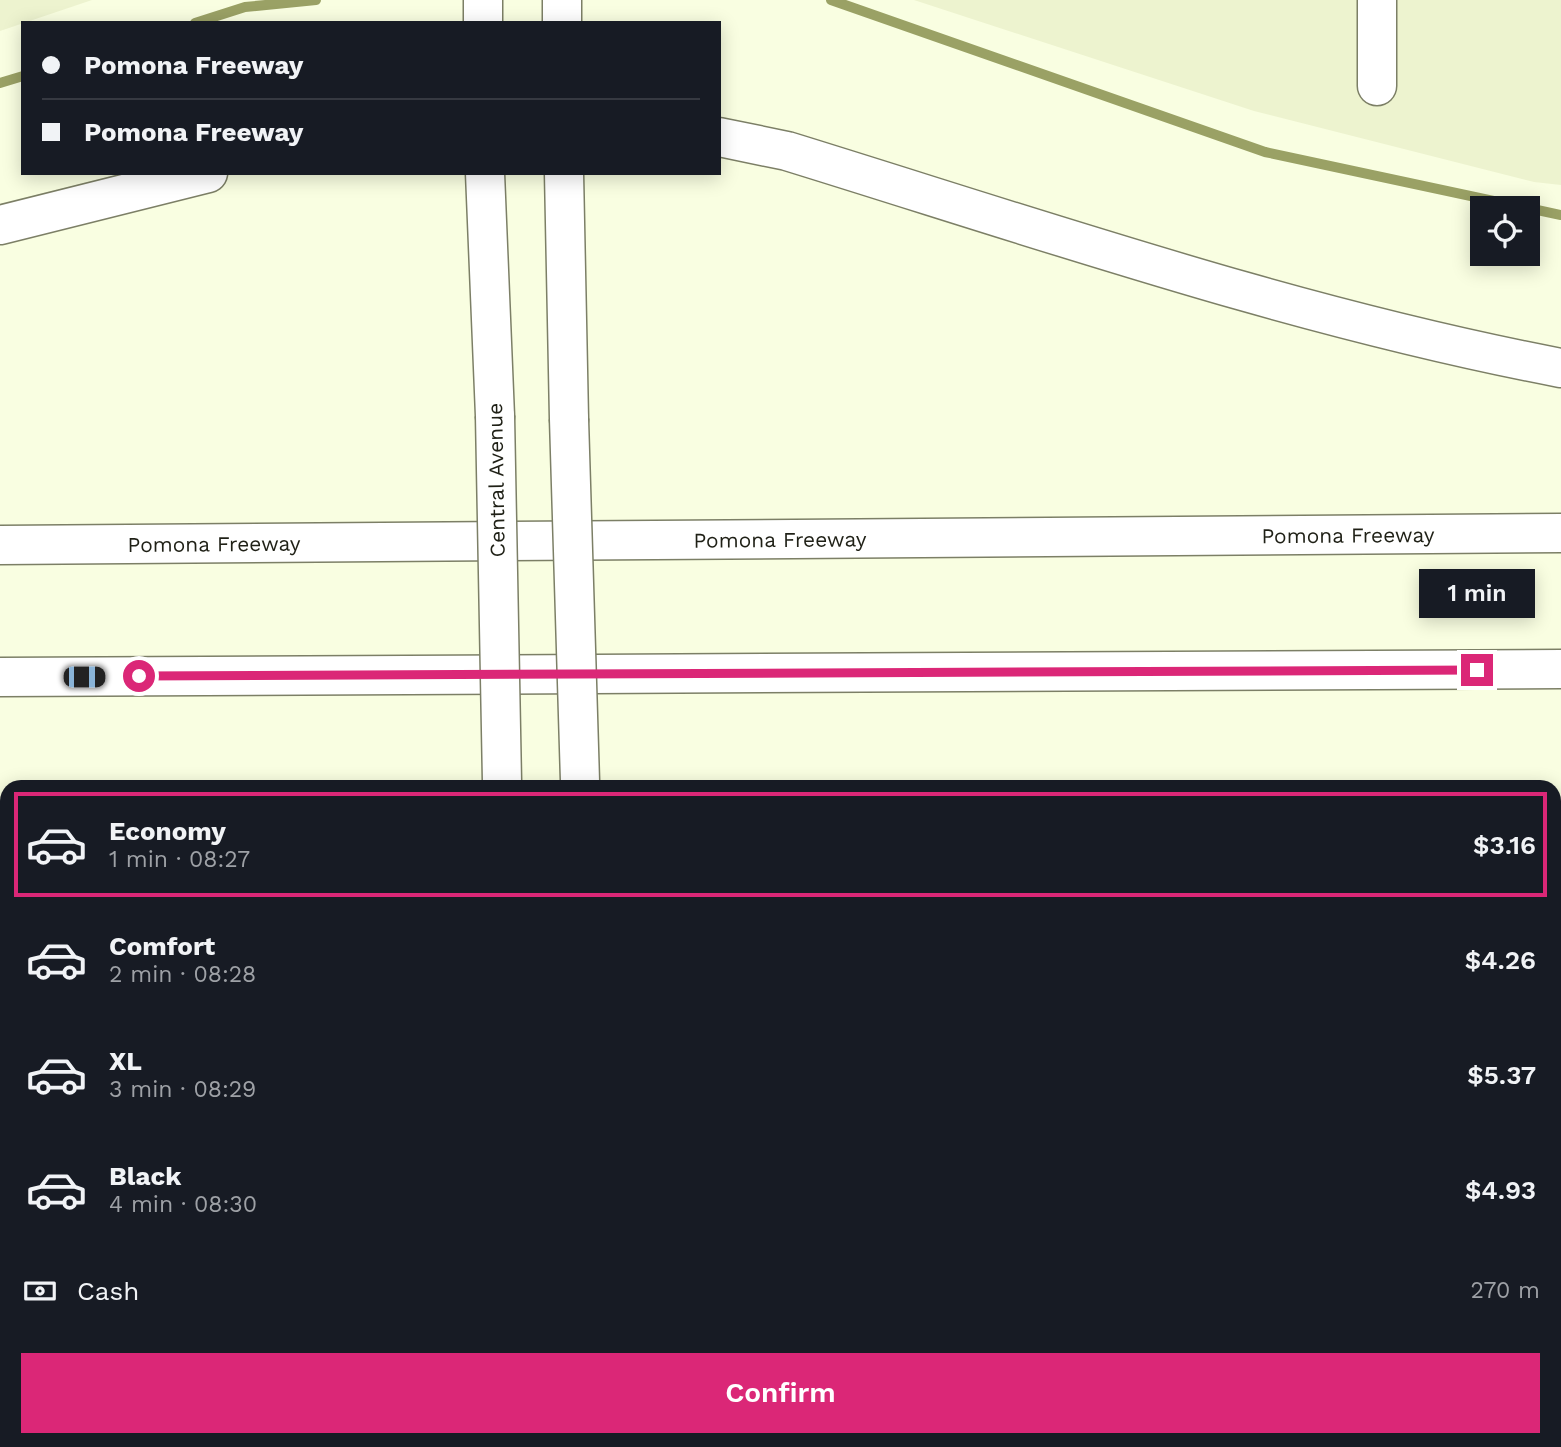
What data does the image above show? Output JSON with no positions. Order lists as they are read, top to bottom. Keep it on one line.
{"streets":{"main road":["Central Avenue","Pomona Freeway"]},"page":{"banner":["Pomona Freeway","Pomona Freeway"],"bubble":"1 min","list":[{"name":"Economy","note":"1 min · 08:27","value":"$3.16"},{"name":"Comfort","note":"2 min · 08:28","value":"$4.26"},{"name":"XL","note":"3 min · 08:29","value":"$5.37"},{"name":"Black","note":"4 min · 08:30","value":"$4.93"}],"pay":["Cash","270 m"],"buttons":"Confirm"}}
